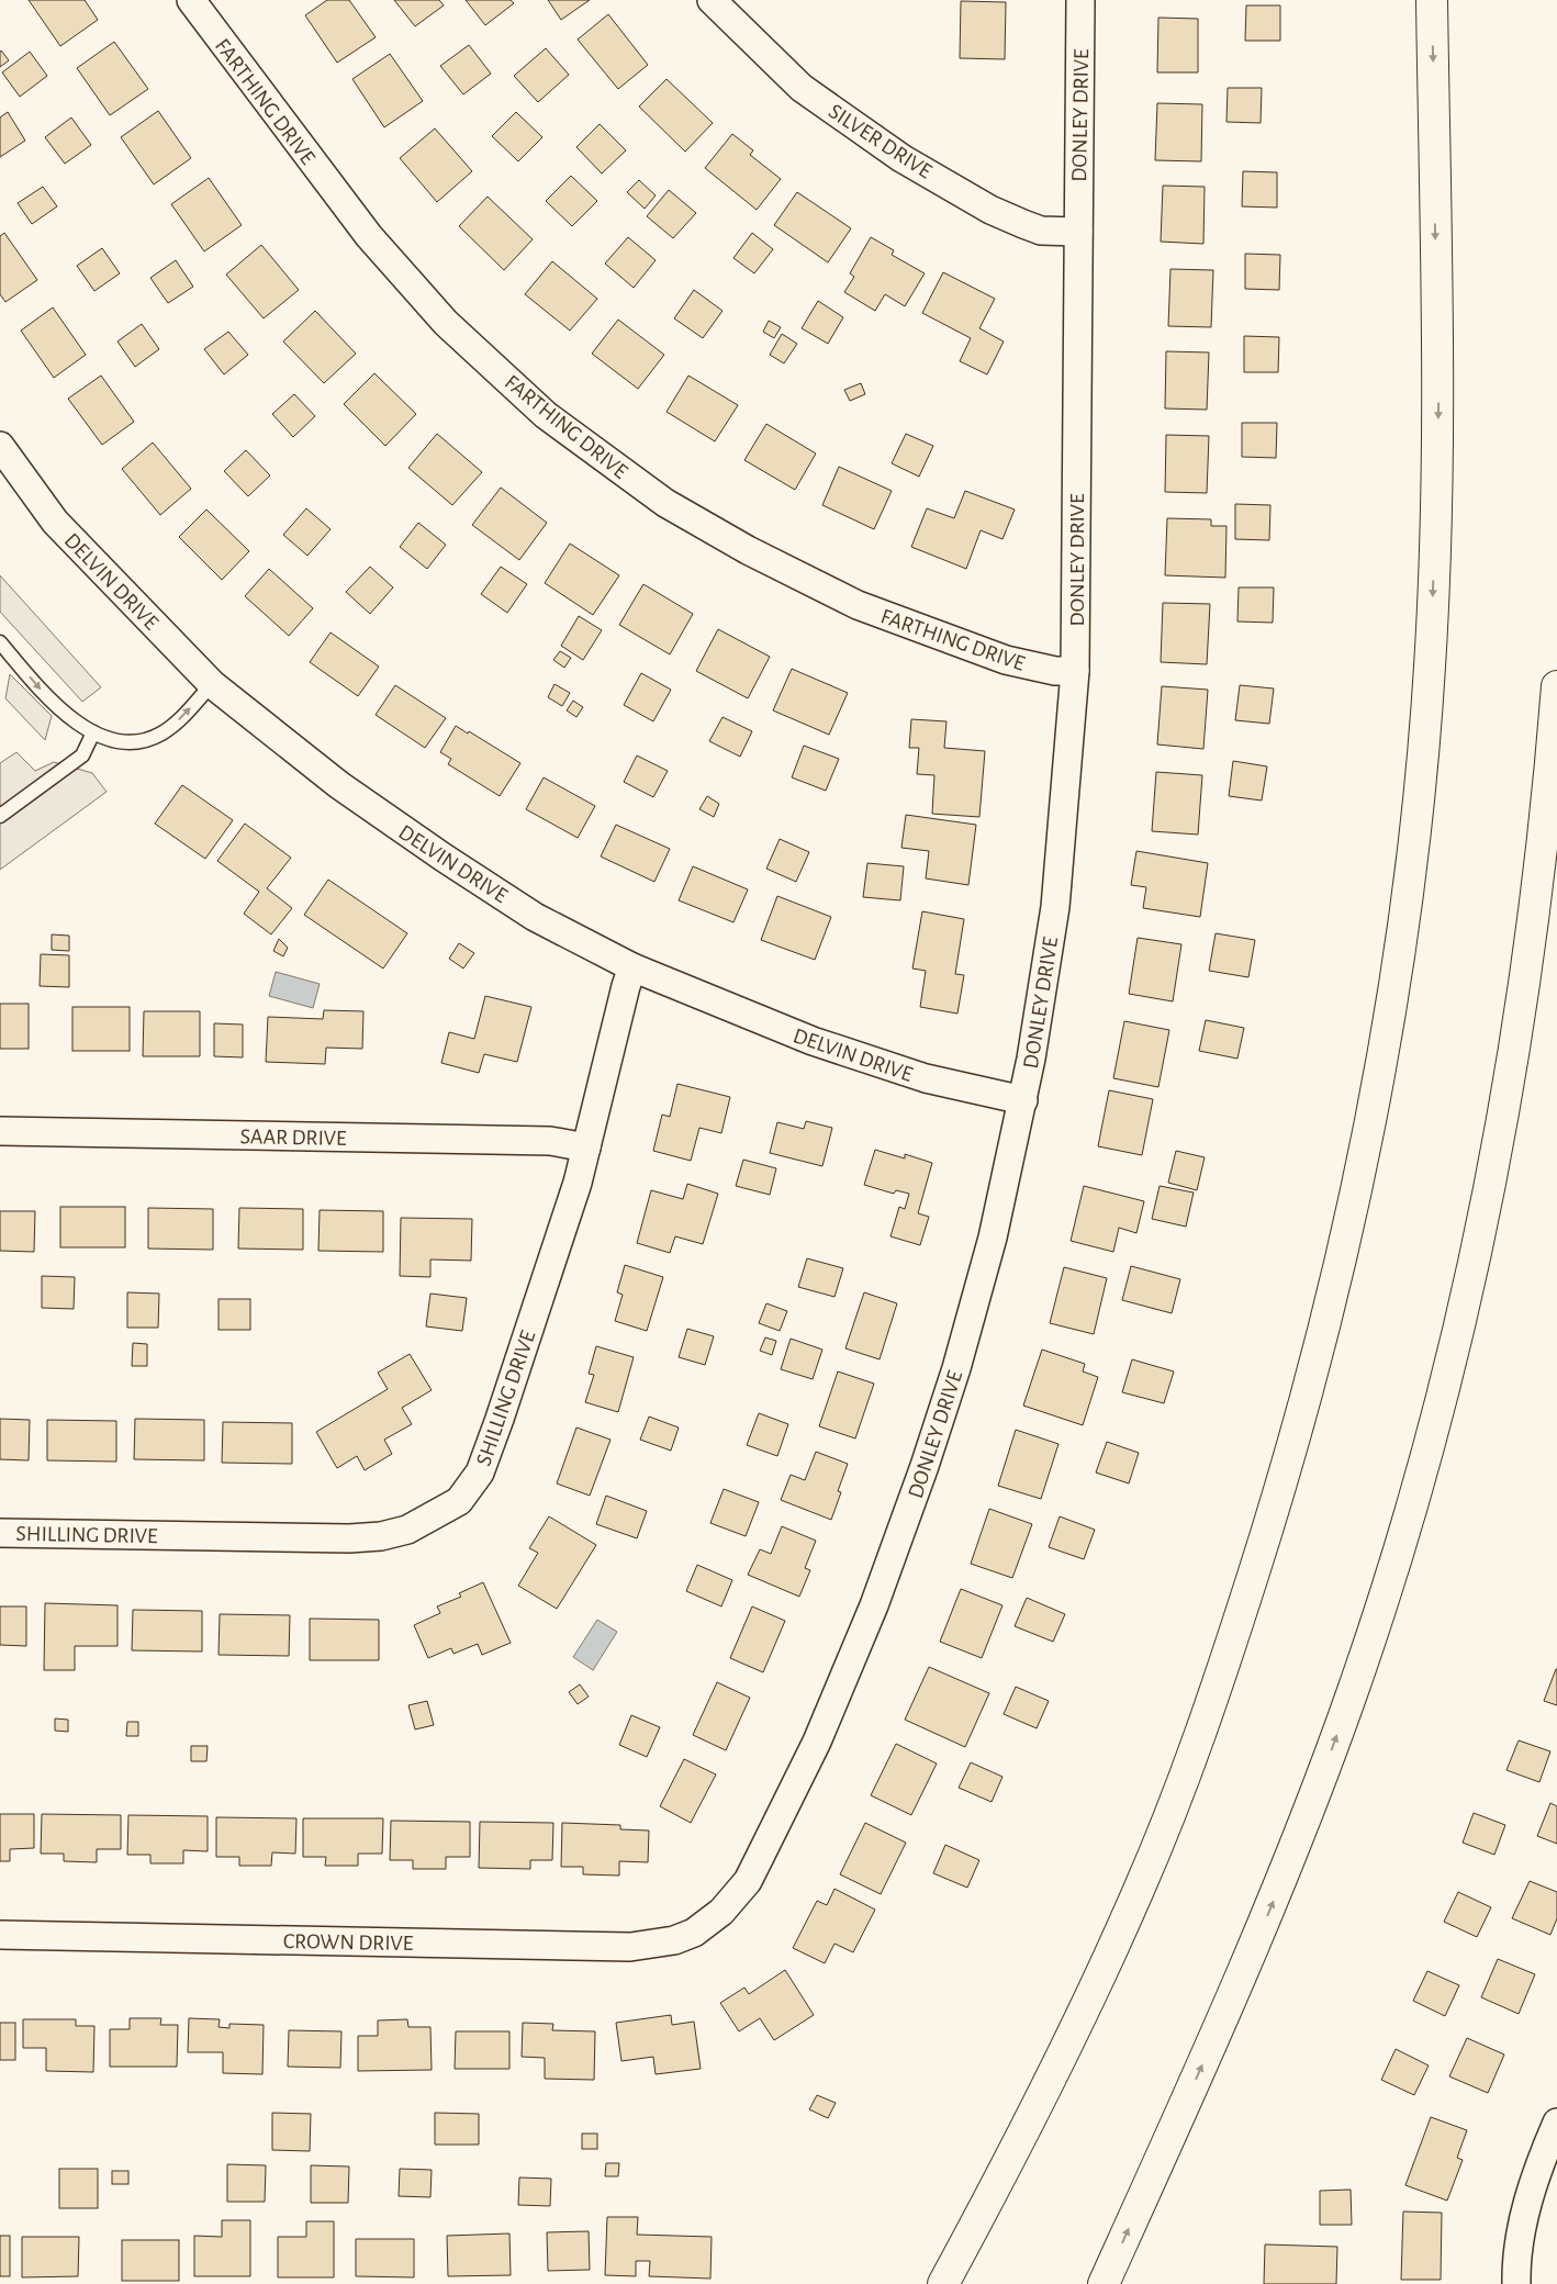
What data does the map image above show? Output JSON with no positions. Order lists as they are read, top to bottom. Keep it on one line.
{"streets":{"street":["FARTHING DRIVE","DONLEY DRIVE","SILVER DRIVE","DELVIN DRIVE","SAAR DRIVE","SHILLING DRIVE","CROWN DRIVE"]},"crossings":[["FARTHING DRIVE","DONLEY DRIVE"],["DONLEY DRIVE","SILVER DRIVE"],["DONLEY DRIVE","DELVIN DRIVE"],["DONLEY DRIVE","CROWN DRIVE"],["DELVIN DRIVE","SHILLING DRIVE"],["SAAR DRIVE","SHILLING DRIVE"]]}
